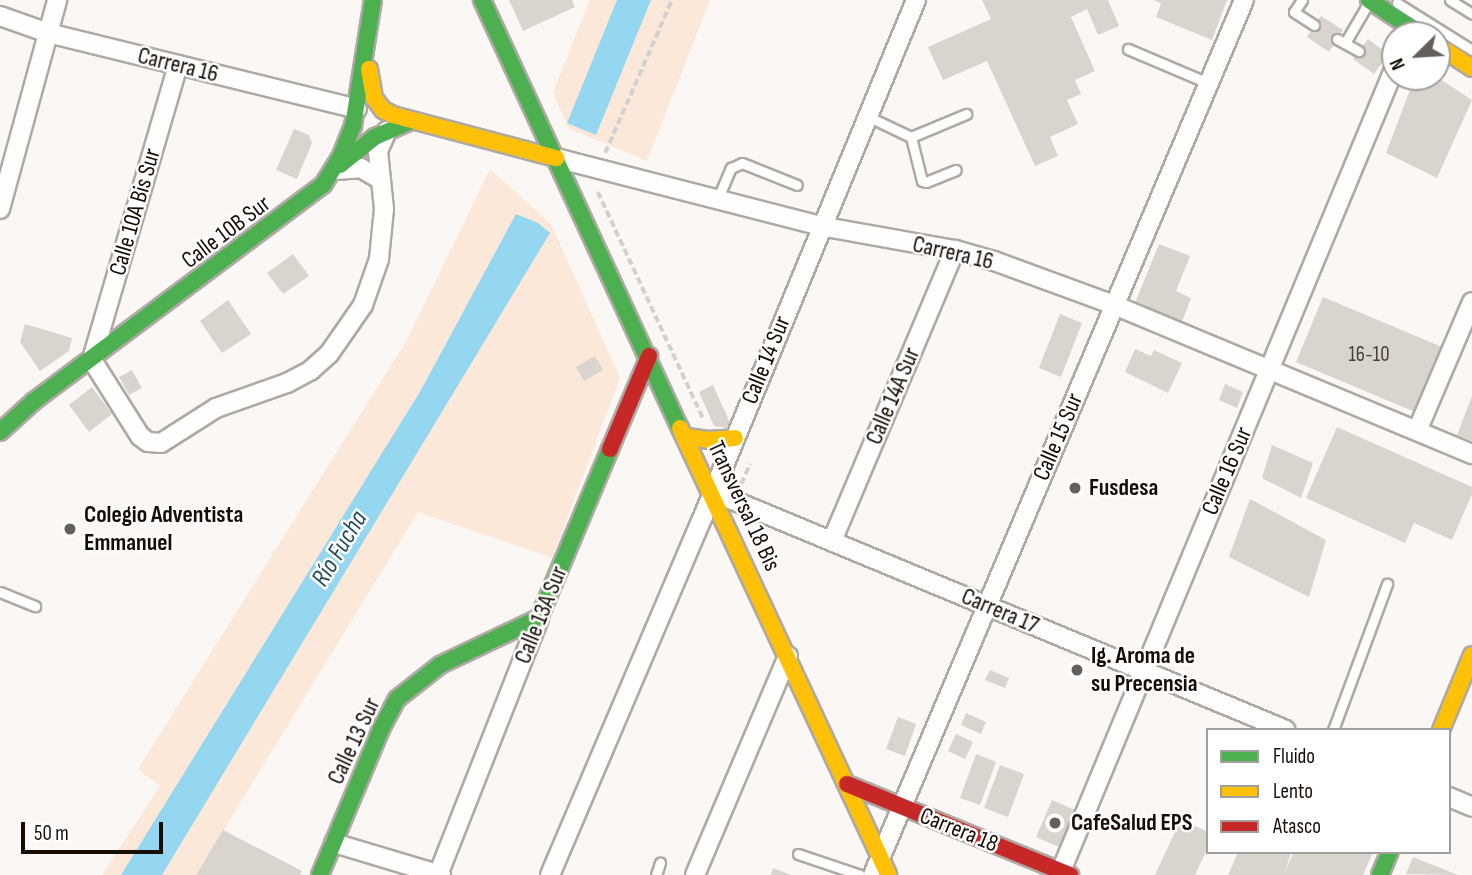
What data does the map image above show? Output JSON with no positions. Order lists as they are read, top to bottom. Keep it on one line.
{"streets":{"main road":["Carrera 16","Calle 10B Sur","Transversal 18 Bis","Calle 13A Sur","Calle 13 Sur","Carrera 18"],"street":["Calle 10A Bis Sur","Calle 14 Sur","Calle 14A Sur","Calle 15 Sur","Calle 16 Sur","Carrera 17"]},"crossings":[["Carrera 16","Calle 10A Bis Sur"],["Carrera 16","Calle 10B Sur"],["Carrera 16","Calle 14 Sur"],["Carrera 16","Calle 14A Sur"],["Carrera 16","Calle 15 Sur"],["Carrera 16","Calle 16 Sur"],["Carrera 16","Transversal 18 Bis"],["Calle 10A Bis Sur","Calle 10B Sur"],["Calle 14 Sur","Transversal 18 Bis"],["Calle 14 Sur","Carrera 17"],["Calle 14A Sur","Carrera 17"],["Calle 15 Sur","Transversal 18 Bis"],["Calle 15 Sur","Carrera 17"],["Calle 15 Sur","Carrera 18"],["Calle 16 Sur","Carrera 17"],["Calle 16 Sur","Carrera 18"],["Transversal 18 Bis","Carrera 17"],["Transversal 18 Bis","Calle 13A Sur"],["Transversal 18 Bis","Carrera 18"],["Calle 13A Sur","Calle 13 Sur"]],"water":["Río Fucha"],"places":["Fusdesa","Colegio Adventista Emmanuel","Ig. Aroma de su Precensia","CafeSalud EPS"],"house_numbers":["16-10"],"legend":["Fluido","Lento","Atasco"],"scale_bar":"50 m","north":"bottom left"}
